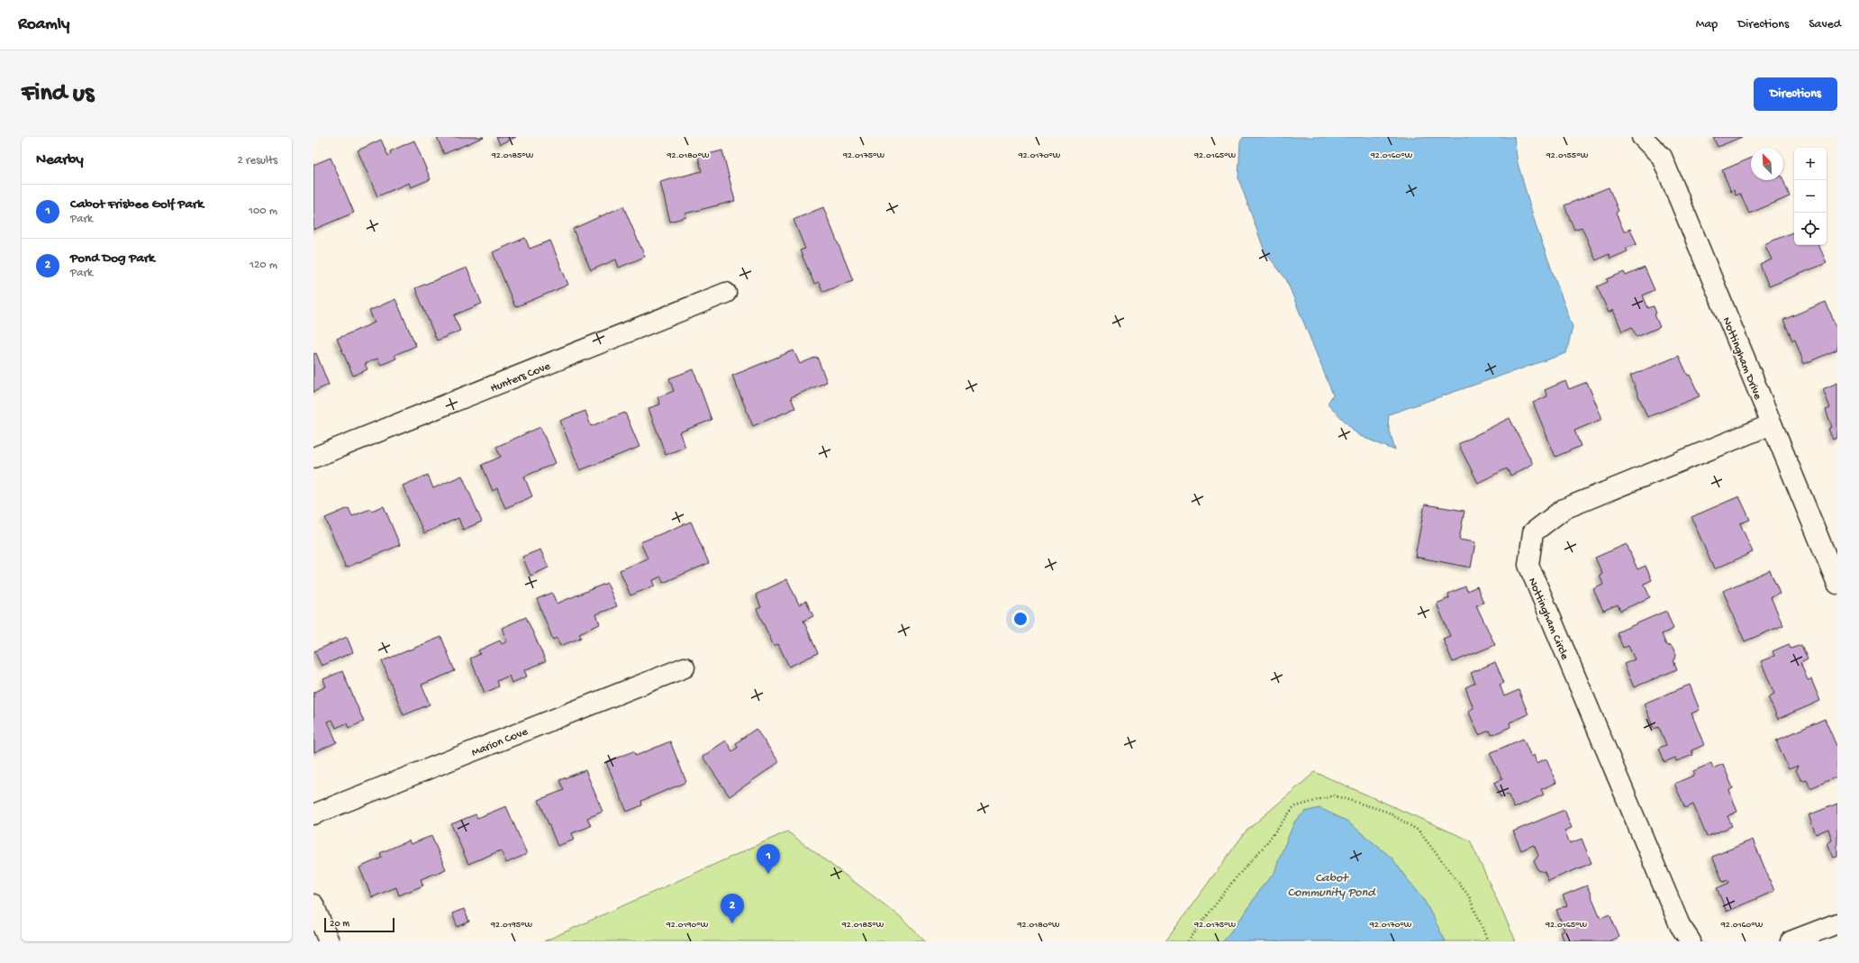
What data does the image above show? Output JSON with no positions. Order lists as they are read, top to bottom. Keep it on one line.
{"streets":{"street":["Nottingham Drive","Hunters Cove","Nottingham Circle","Marion Cove"]},"crossings":[["Nottingham Drive","Nottingham Circle"]],"water":["Cabot Community Pond"],"scale_bar":"20 m","north":"top left","page":{"header":"Roamly","nav":["Map","Directions","Saved"],"buttons":"Directions","title":"Find us","heading":["Nearby","2 results"],"map_buttons":["+","−"],"list":[{"mark":"1","name":"Cabot Frisbee Golf Park","note":"Park","value":"100 m"},{"mark":"2","name":"Pond Dog Park","note":"Park","value":"120 m"}],"pins":["1","2"],"scale":"20 m"},"coordinates":["92.0185°W","92.0180°W","92.0175°W","92.0165°W","92.0160°W","92.0155°W","92.0170°W","92.0195°W","92.0190°W"]}
